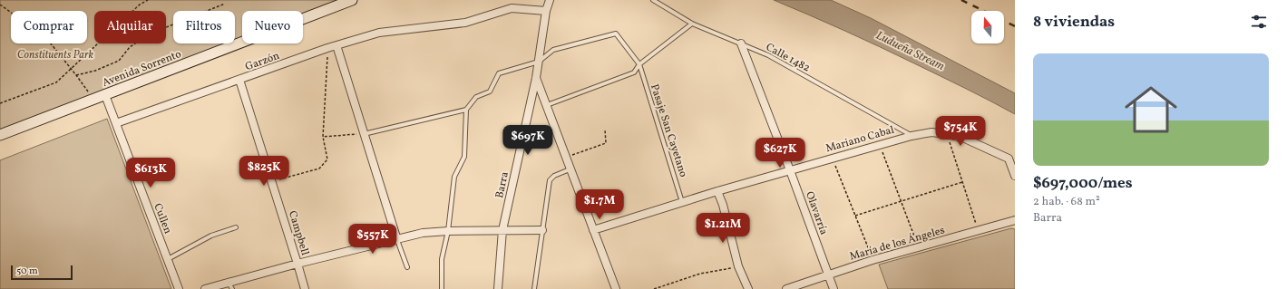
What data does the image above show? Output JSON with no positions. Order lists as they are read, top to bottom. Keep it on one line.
{"streets":{"main road":["Avenida Sorrento"],"street":["Garzón","Mariano Cabal","Barra","Olavarría","Cullen","Campbell","María de los Ángeles"],"lane":["Calle 1482","Pasaje San Cayetano"]},"crossings":[["Calle 1482","Mariano Cabal"],["Calle 1482","Olavarría"],["Garzón","Barra"],["Garzón","Cullen"],["Garzón","Campbell"],["Avenida Sorrento","Cullen"],["Pasaje San Cayetano","Mariano Cabal"],["Pasaje San Cayetano","Barra"],["Mariano Cabal","Olavarría"],["Olavarría","María de los Ángeles"]],"water":["Ludueña Stream"],"parks":["Constituents Park"],"scale_bar":"50 m","north":"top","page":{"heading":"8 viviendas","chip":["Comprar","Alquilar","Filtros","Nuevo"],"list":[{"name":"$697,000/mes","note":"2 hab. · 68 m² · Barra"}],"price":["$754K","$697K","$627K","$825K","$613K","$1.7M","$1.21M","$557K"],"scale":"50 m"}}
